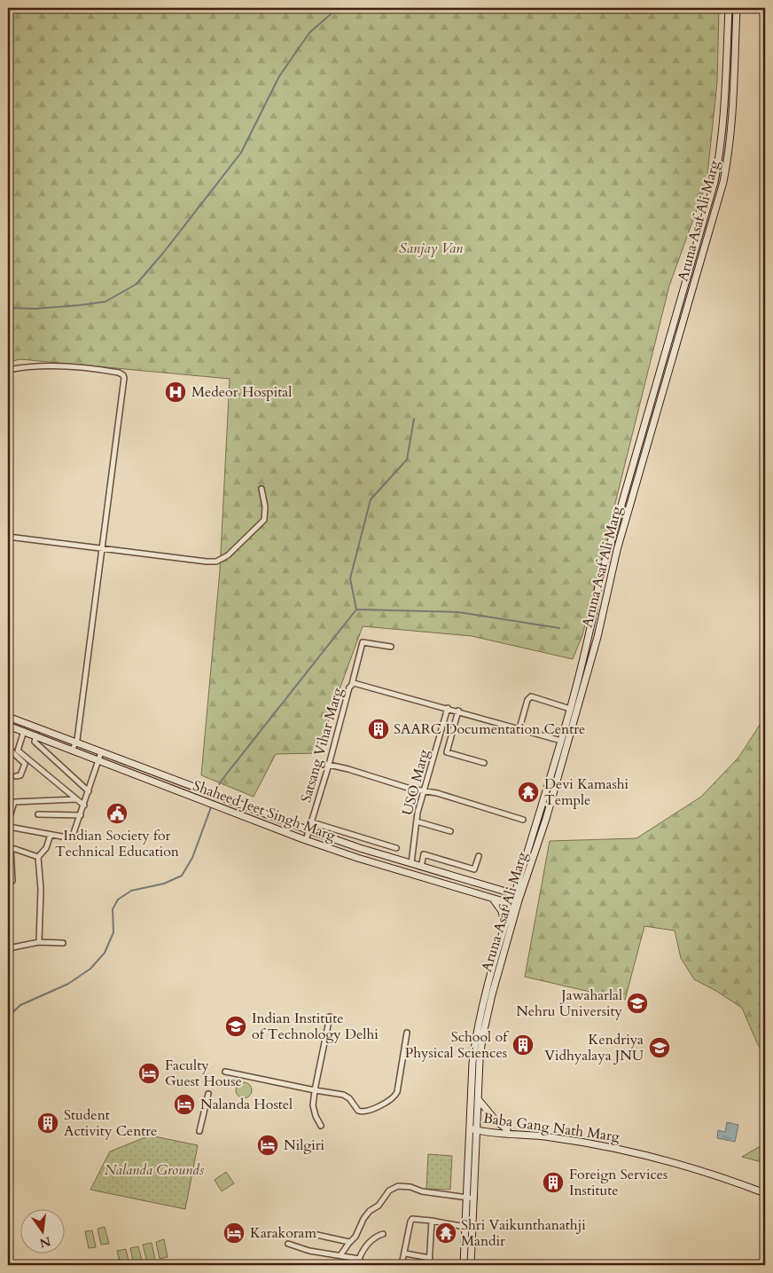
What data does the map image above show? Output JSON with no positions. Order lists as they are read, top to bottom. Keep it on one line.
{"streets":{"main road":["Aruna Asaf Ali Marg","Shaheed Jeet Singh Marg","Baba Gang Nath Marg"],"street":["Satsang Vihar Marg","USO Marg"]},"crossings":[["Aruna Asaf Ali Marg","Shaheed Jeet Singh Marg"],["Aruna Asaf Ali Marg","Baba Gang Nath Marg"],["Satsang Vihar Marg","Shaheed Jeet Singh Marg"],["USO Marg","Shaheed Jeet Singh Marg"]],"parks":["Sanjay Van","Nalanda Grounds"],"places":{"hospital":["Medeor Hospital"],"building":["SAARC Documentation Centre","School of Physical Sciences","Student Activity Centre","Foreign Services Institute"],"temple":["Devi Kamashi Temple","Shri Vaikunthanathji Mandir"],"public building":["Indian Society for Technical Education"],"school or university":["Jawaharlal Nehru University","Indian Institute of Technology Delhi","Kendriya Vidhyalaya JNU"],"hotel":["Faculty Guest House","Nalanda Hostel","Nilgiri","Karakoram"]},"north":"bottom"}
